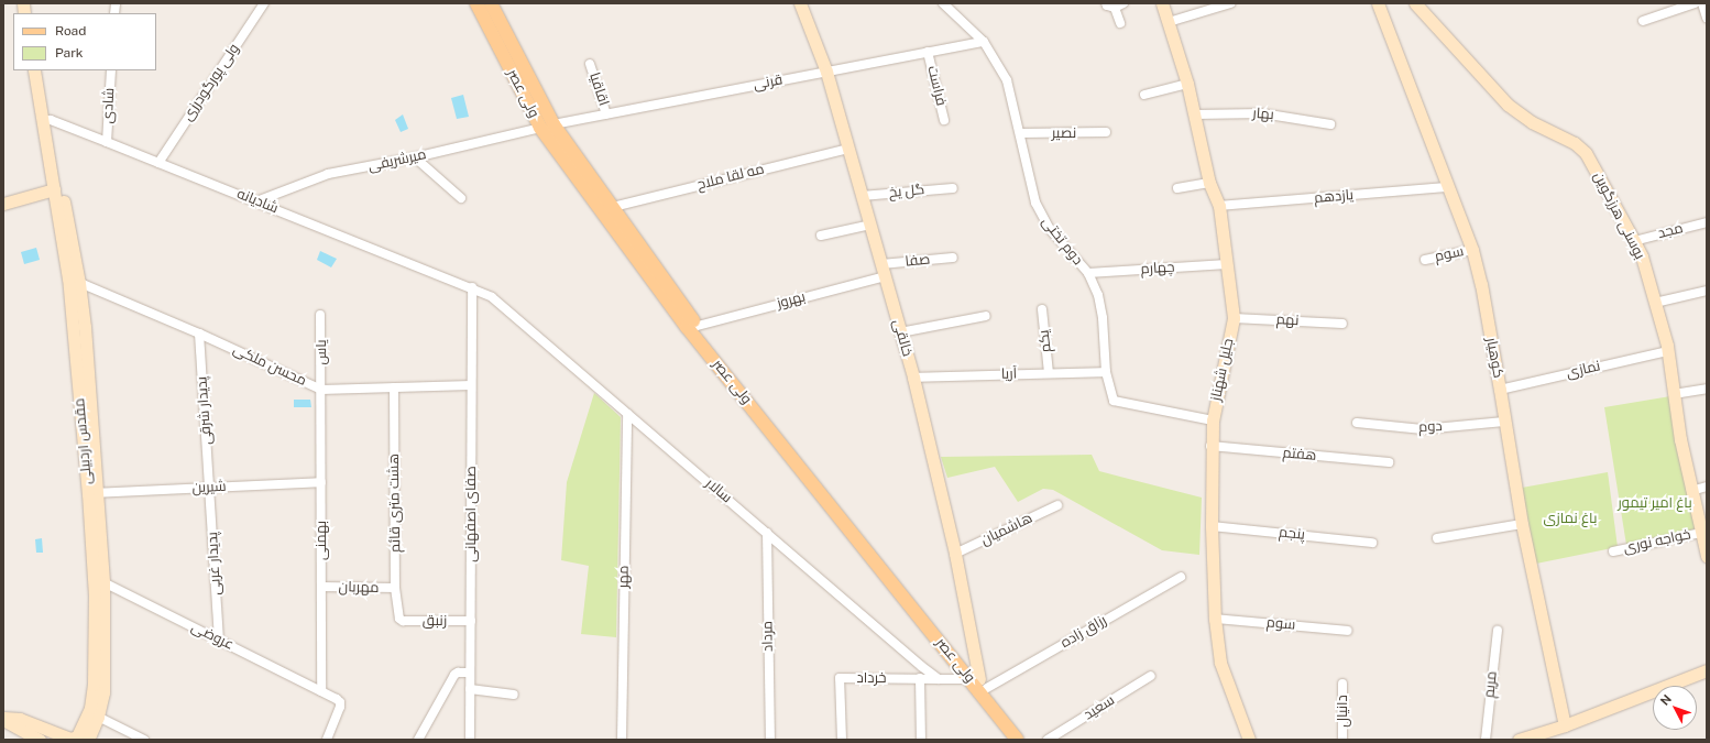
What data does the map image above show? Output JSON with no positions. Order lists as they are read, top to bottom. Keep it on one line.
{"streets":{"main road":["ولی عصر"],"street":["ولی پورگودرزی","قرنی","فراست","اقاقیا","شادی","بهار","نصیر","میرشریفی","مه لقا ملاح","گل یخ","یازدهم","شادیانه","بوسنی هرزگوین","مجد","دوم تختی","سوم","صفا","چهارم","بهروز","نهم","خالقی","یکم","یاس","کوهیار","محسن ملکی","جلیل شهناز","نمازی","آریا","پدیدار شرقی","دوم","مقدس اردبیلی","هفتم","شیرین","سالار","هشت متری قائم","صفای اصفهانی","هاشمیان","پنجم","بهمنی","خواجه نوری","پدیدار غربی","مهر","مهربان","زنبق","رزاق زاده","عروضی","مرداد","خرداد","مریم","سعید","دانیال"]},"crossings":[["ولی پورگودرزی","شادیانه"],["قرنی","فراست"],["قرنی","اقاقیا"],["قرنی","ولی عصر"],["قرنی","میرشریفی"],["قرنی","دوم تختی"],["قرنی","خالقی"],["ولی عصر","میرشریفی"],["ولی عصر","مه لقا ملاح"],["ولی عصر","بهروز"],["ولی عصر","خالقی"],["ولی عصر","رزاق زاده"],["شادی","شادیانه"],["بهار","جلیل شهناز"],["نصیر","دوم تختی"],["میرشریفی","شادیانه"],["مه لقا ملاح","خالقی"],["گل یخ","خالقی"],["یازدهم","کوهیار"],["یازدهم","جلیل شهناز"],["شادیانه","مقدس اردبیلی"],["شادیانه","سالار"],["شادیانه","صفای اصفهانی"],["بوسنی هرزگوین","مجد"],["بوسنی هرزگوین","نمازی"],["بوسنی هرزگوین","خواجه نوری"],["دوم تختی","چهارم"],["دوم تختی","جلیل شهناز"],["دوم تختی","آریا"],["سوم","کوهیار"],["سوم","جلیل شهناز"],["صفا","بهروز"],["صفا","خالقی"],["چهارم","جلیل شهناز"],["بهروز","خالقی"],["نهم","جلیل شهناز"],["خالقی","آریا"],["خالقی","هاشمیان"],["خالقی","رزاق زاده"],["یکم","آریا"],["یاس","محسن ملکی"],["یاس","بهمنی"],["کوهیار","نمازی"],["کوهیار","دوم"],["محسن ملکی","پدیدار شرقی"],["محسن ملکی","مقدس اردبیلی"],["محسن ملکی","هشت متری قائم"],["محسن ملکی","صفای اصفهانی"],["محسن ملکی","بهمنی"],["جلیل شهناز","هفتم"],["جلیل شهناز","پنجم"],["پدیدار شرقی","شیرین"],["پدیدار شرقی","پدیدار غربی"],["مقدس اردبیلی","شیرین"],["مقدس اردبیلی","عروضی"],["شیرین","بهمنی"],["شیرین","پدیدار غربی"],["سالار","صفای اصفهانی"],["سالار","مهر"],["سالار","مرداد"],["سالار","خرداد"],["هشت متری قائم","مهربان"],["هشت متری قائم","زنبق"],["صفای اصفهانی","زنبق"],["بهمنی","مهربان"],["بهمنی","عروضی"],["پدیدار غربی","عروضی"]],"parks":["باغ امیر تیمور","باغ نمازی"],"legend":["Road","Park"],"north":"top left"}
